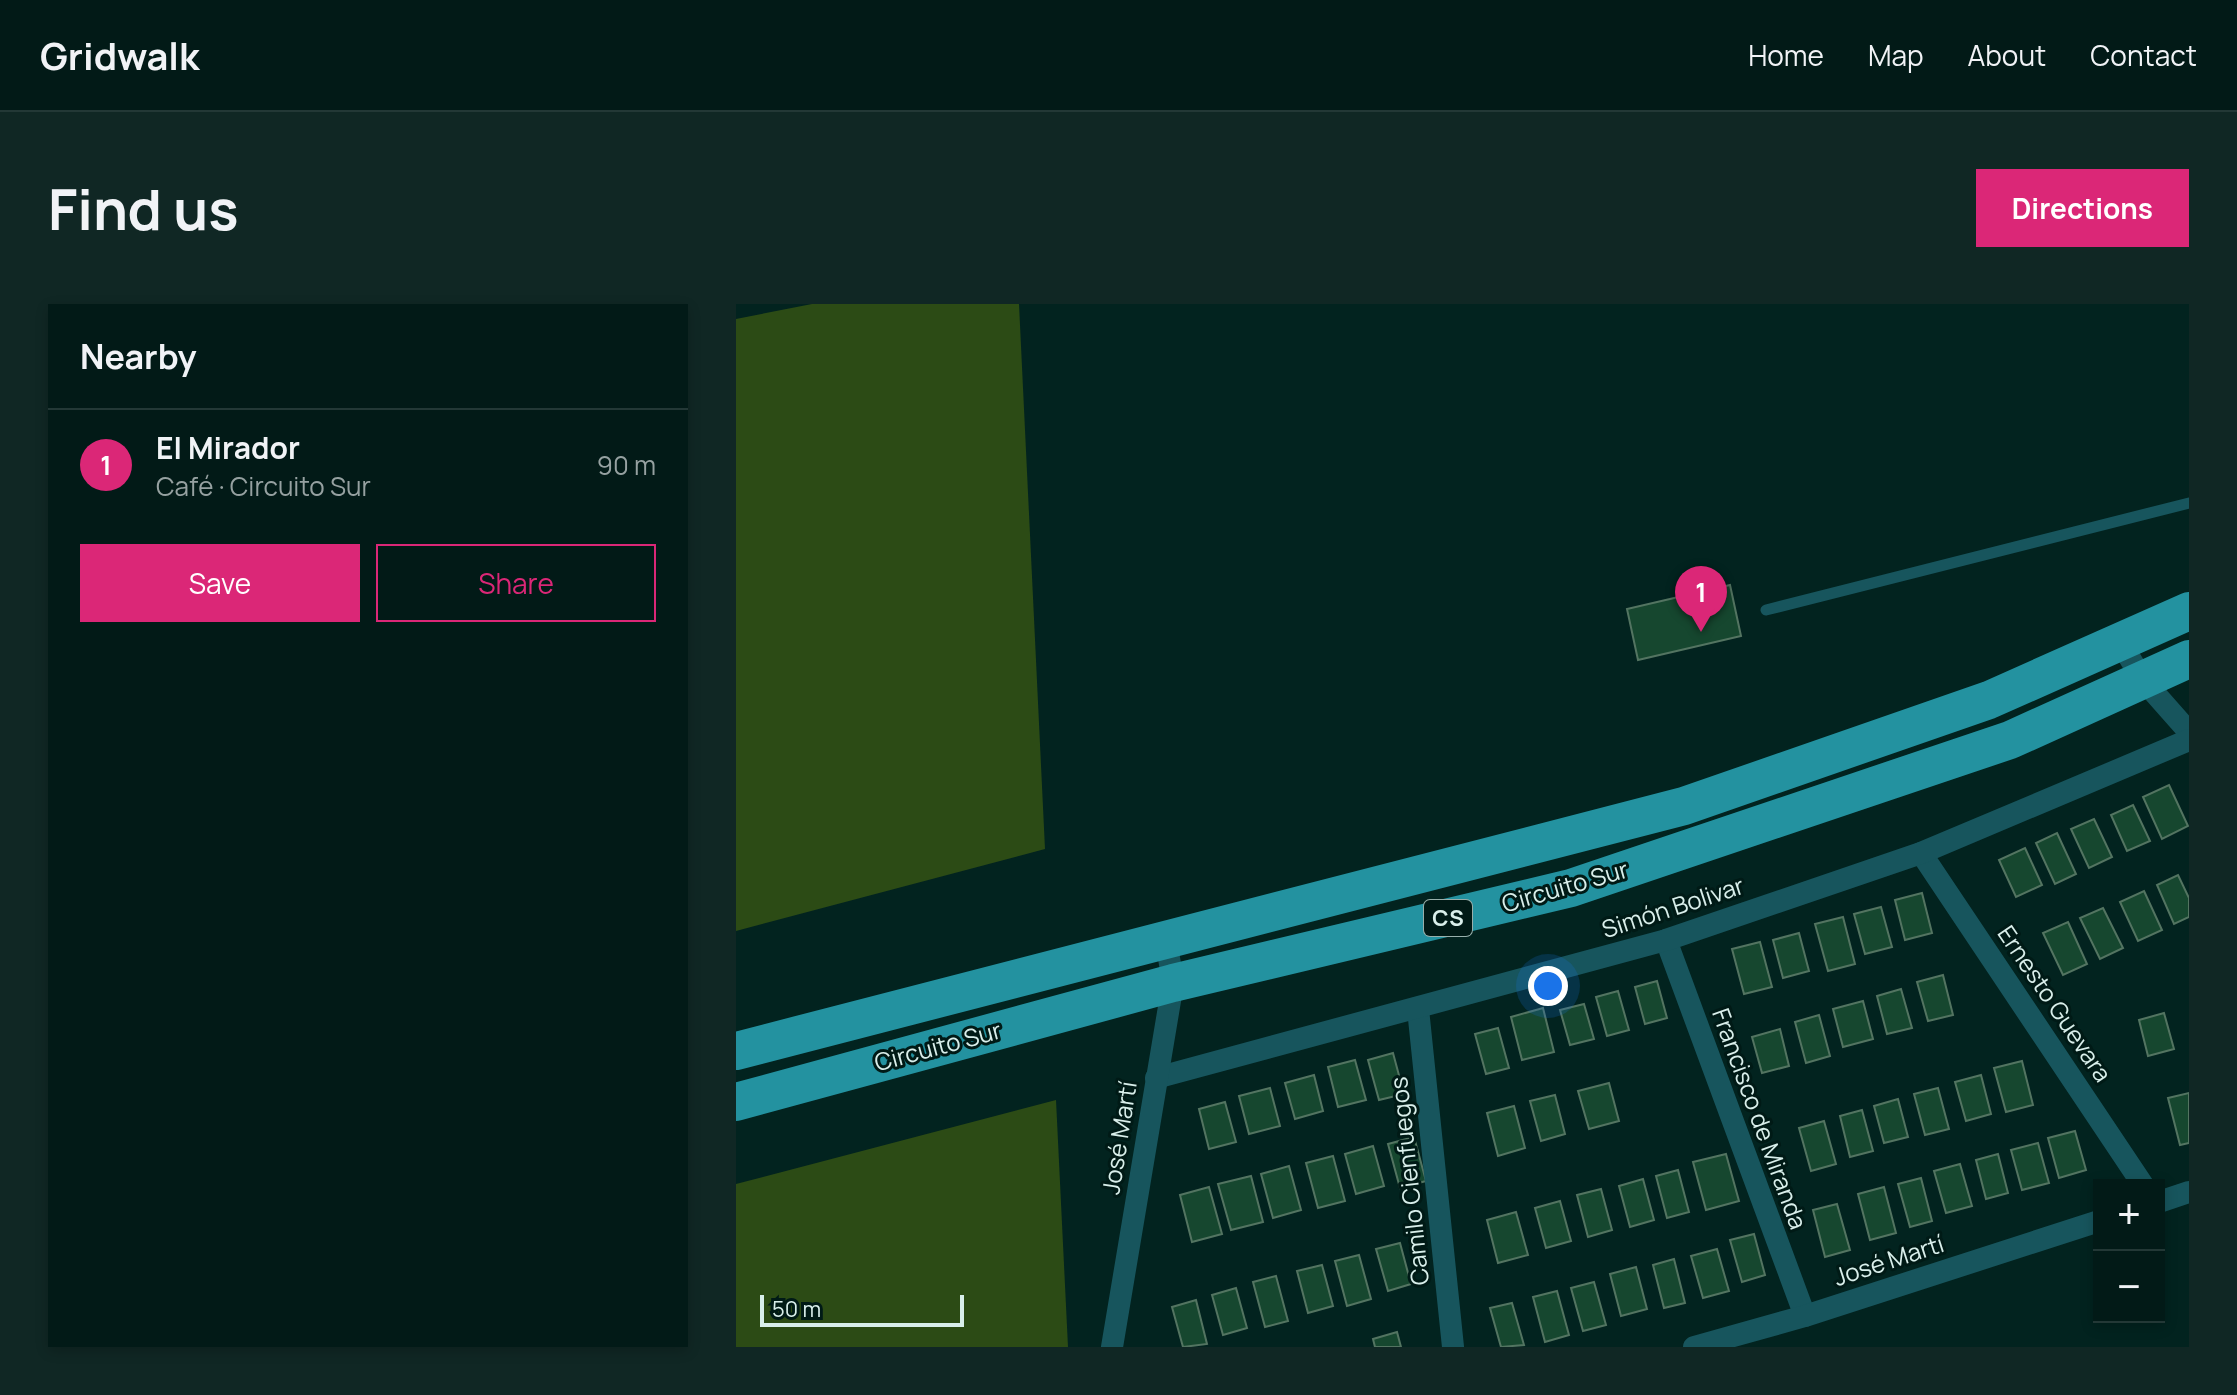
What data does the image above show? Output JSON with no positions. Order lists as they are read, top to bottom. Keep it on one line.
{"streets":{"highway":["Circuito Sur","CS"],"street":["Simón Bolivar","Ernesto Guevara","Francisco de Miranda","José Martí","Camilo Cienfuegos"]},"crossings":[["Circuito Sur","José Martí"],["Simón Bolivar","Ernesto Guevara"],["Simón Bolivar","Francisco de Miranda"],["Simón Bolivar","José Martí"],["Simón Bolivar","Camilo Cienfuegos"],["Francisco de Miranda","José Martí"]],"scale_bar":"50 m","page":{"header":"Gridwalk","nav":["Home","Map","About","Contact"],"buttons":["Directions",["Save","Share"]],"title":"Find us","heading":"Nearby","list":[{"mark":"1","name":"El Mirador","note":"Café · Circuito Sur","value":"90 m"}],"pins":"1","map_buttons":["+","−"],"scale":"50 m"}}
